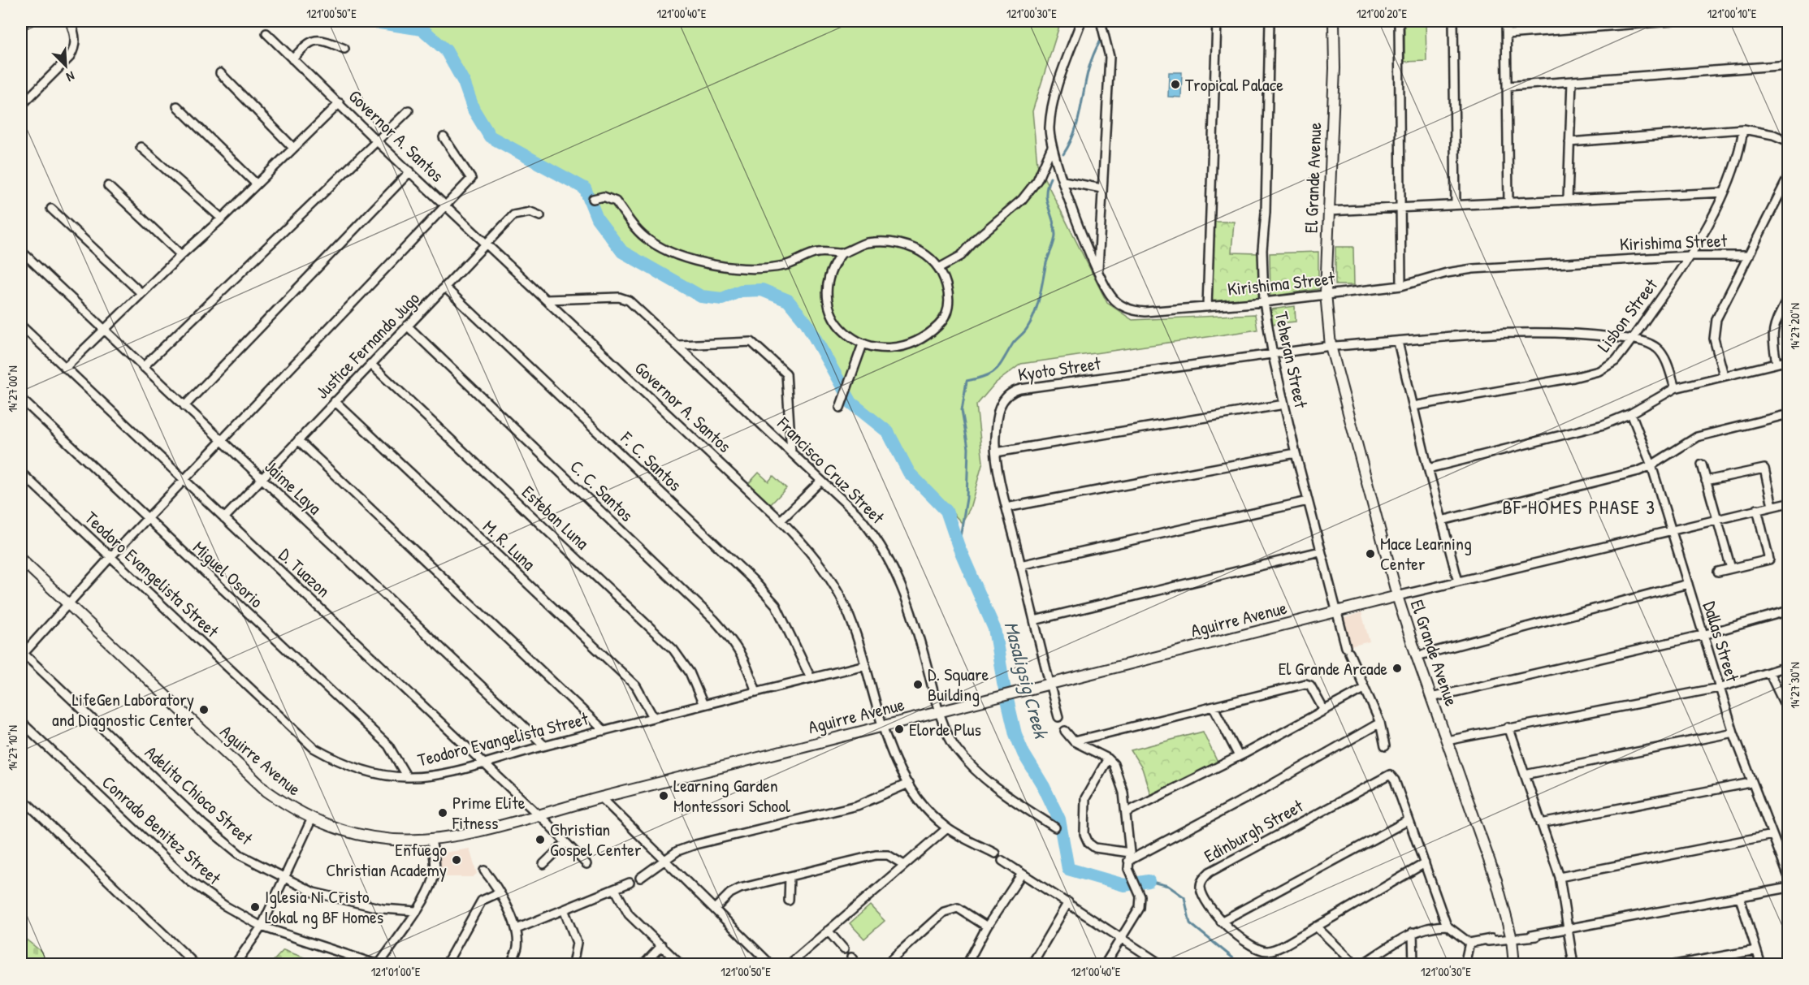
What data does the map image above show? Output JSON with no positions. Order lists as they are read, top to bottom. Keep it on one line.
{"streets":{"street":["Governor A. Santos","El Grande Avenue","Kirishima Street","Lisbon Street","Justice Fernando Jugo","Teheran Street","Kyoto Street","F. C. Santos","Francisco Cruz Street","Jaime Laya","C. C. Santos","Esteban Luna","M. R. Luna","D. Tuazon","Teodoro Evangelista Street","Miguel Osorio","Aguirre Avenue","Dallas Street","Adelita Chioco Street","Conrado Benitez Street","Edinburgh Street"]},"crossings":[["Governor A. Santos","Justice Fernando Jugo"],["Governor A. Santos","Francisco Cruz Street"],["Governor A. Santos","Teodoro Evangelista Street"],["Governor A. Santos","Aguirre Avenue"],["El Grande Avenue","Kirishima Street"],["El Grande Avenue","Kyoto Street"],["El Grande Avenue","Aguirre Avenue"],["Kirishima Street","Lisbon Street"],["Kirishima Street","Teheran Street"],["Lisbon Street","Kyoto Street"],["Justice Fernando Jugo","F. C. Santos"],["Justice Fernando Jugo","Jaime Laya"],["Justice Fernando Jugo","C. C. Santos"],["Justice Fernando Jugo","Esteban Luna"],["Justice Fernando Jugo","M. R. Luna"],["Justice Fernando Jugo","D. Tuazon"],["Teheran Street","Kyoto Street"],["Teheran Street","Aguirre Avenue"],["Kyoto Street","Aguirre Avenue"],["F. C. Santos","Teodoro Evangelista Street"],["Francisco Cruz Street","Aguirre Avenue"],["Jaime Laya","Teodoro Evangelista Street"],["C. C. Santos","Teodoro Evangelista Street"],["Esteban Luna","Teodoro Evangelista Street"],["M. R. Luna","Teodoro Evangelista Street"],["D. Tuazon","Teodoro Evangelista Street"],["D. Tuazon","Aguirre Avenue"],["Teodoro Evangelista Street","Miguel Osorio"],["Aguirre Avenue","Dallas Street"]],"districts":["BF HOMES PHASE 3"],"water":["Masaligsig Creek"],"places":["Tropical Palace","Mace Learning Center","El Grande Arcade","D. Square Building","LifeGen Laboratory and Diagnostic Center","Elorde Plus","Learning Garden Montessori School","Prime Elite Fitness","Christian Gospel Center","Enfuego Christian Academy","Iglesia Ni Cristo Lokal ng BF Homes"],"north":"bottom right","coordinates":["121°00'50\"E","121°00'40\"E","121°00'30\"E","121°00'20\"E","121°00'10\"E","14°27'20\"N","14°27'00\"N","14°27'30\"N","14°27'10\"N","121°01'00\"E"]}
